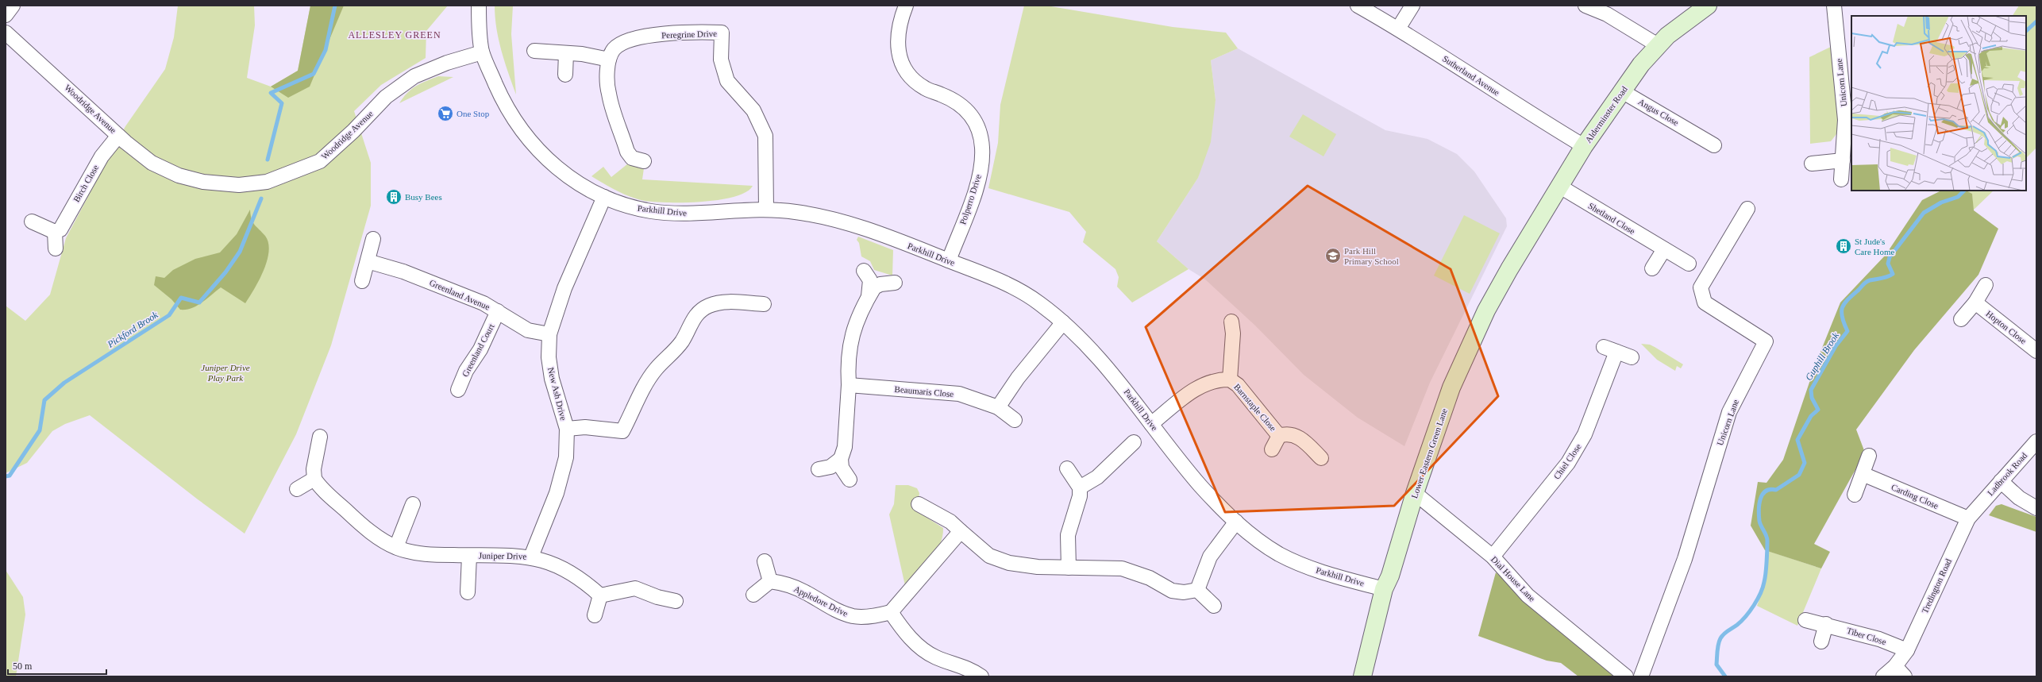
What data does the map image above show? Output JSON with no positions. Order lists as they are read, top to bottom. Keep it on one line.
{"streets":{"street":["Peregrine Drive","Sutherland Avenue","Unicorn Lane","Woodridge Avenue","Angus Close","Alderminster Road","Birch Close","Polperro Drive","Parkhill Drive","Shetland Close","Greenland Avenue","Hopton Close","Greenland Court","Beaumaris Close","New Ash Drive","Barnstaple Close","Lower Eastern Green Lane","Chiel Close","Ladbrook Road","Carding Close","Juniper Drive","Dial House Lane","Tredington Road","Appledore Drive","Tiber Close"]},"crossings":[["Peregrine Drive","Parkhill Drive"],["Sutherland Avenue","Alderminster Road"],["Woodridge Avenue","Birch Close"],["Woodridge Avenue","Parkhill Drive"],["Angus Close","Alderminster Road"],["Alderminster Road","Shetland Close"],["Alderminster Road","Lower Eastern Green Lane"],["Polperro Drive","Parkhill Drive"],["Parkhill Drive","New Ash Drive"],["Parkhill Drive","Barnstaple Close"],["Parkhill Drive","Lower Eastern Green Lane"],["Greenland Avenue","Greenland Court"],["Greenland Avenue","New Ash Drive"],["New Ash Drive","Juniper Drive"],["Lower Eastern Green Lane","Dial House Lane"],["Chiel Close","Dial House Lane"],["Ladbrook Road","Tredington Road"],["Carding Close","Tredington Road"],["Tredington Road","Tiber Close"]],"districts":["ALLESLEY GREEN"],"water":["Pickford Brook","Guphill Brook"],"parks":["Juniper Drive Play Park"],"places":{"supermarket":["One Stop"],"building":["Busy Bees","St Jude's Care Home"],"school or university":["Park Hill Primary School"]},"scale_bar":"50 m"}
